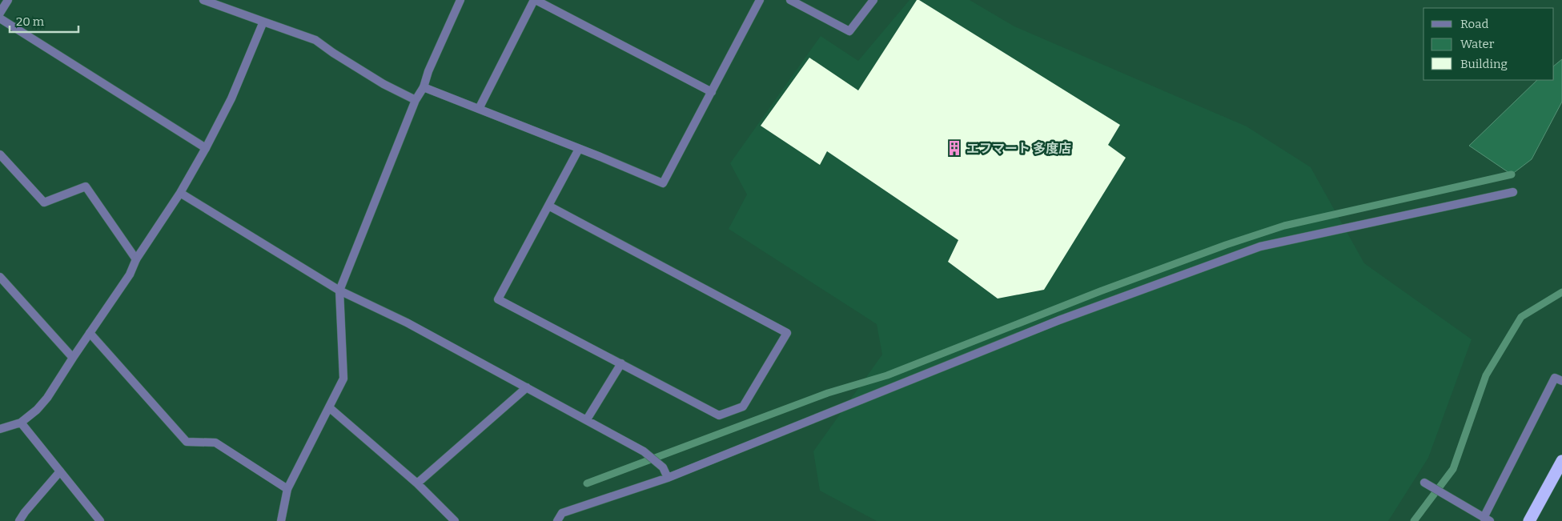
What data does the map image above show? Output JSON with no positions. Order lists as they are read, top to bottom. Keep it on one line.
{"places":{"building":["エフマート 多度店"]},"legend":["Road","Water","Building"],"scale_bar":"20 m"}
